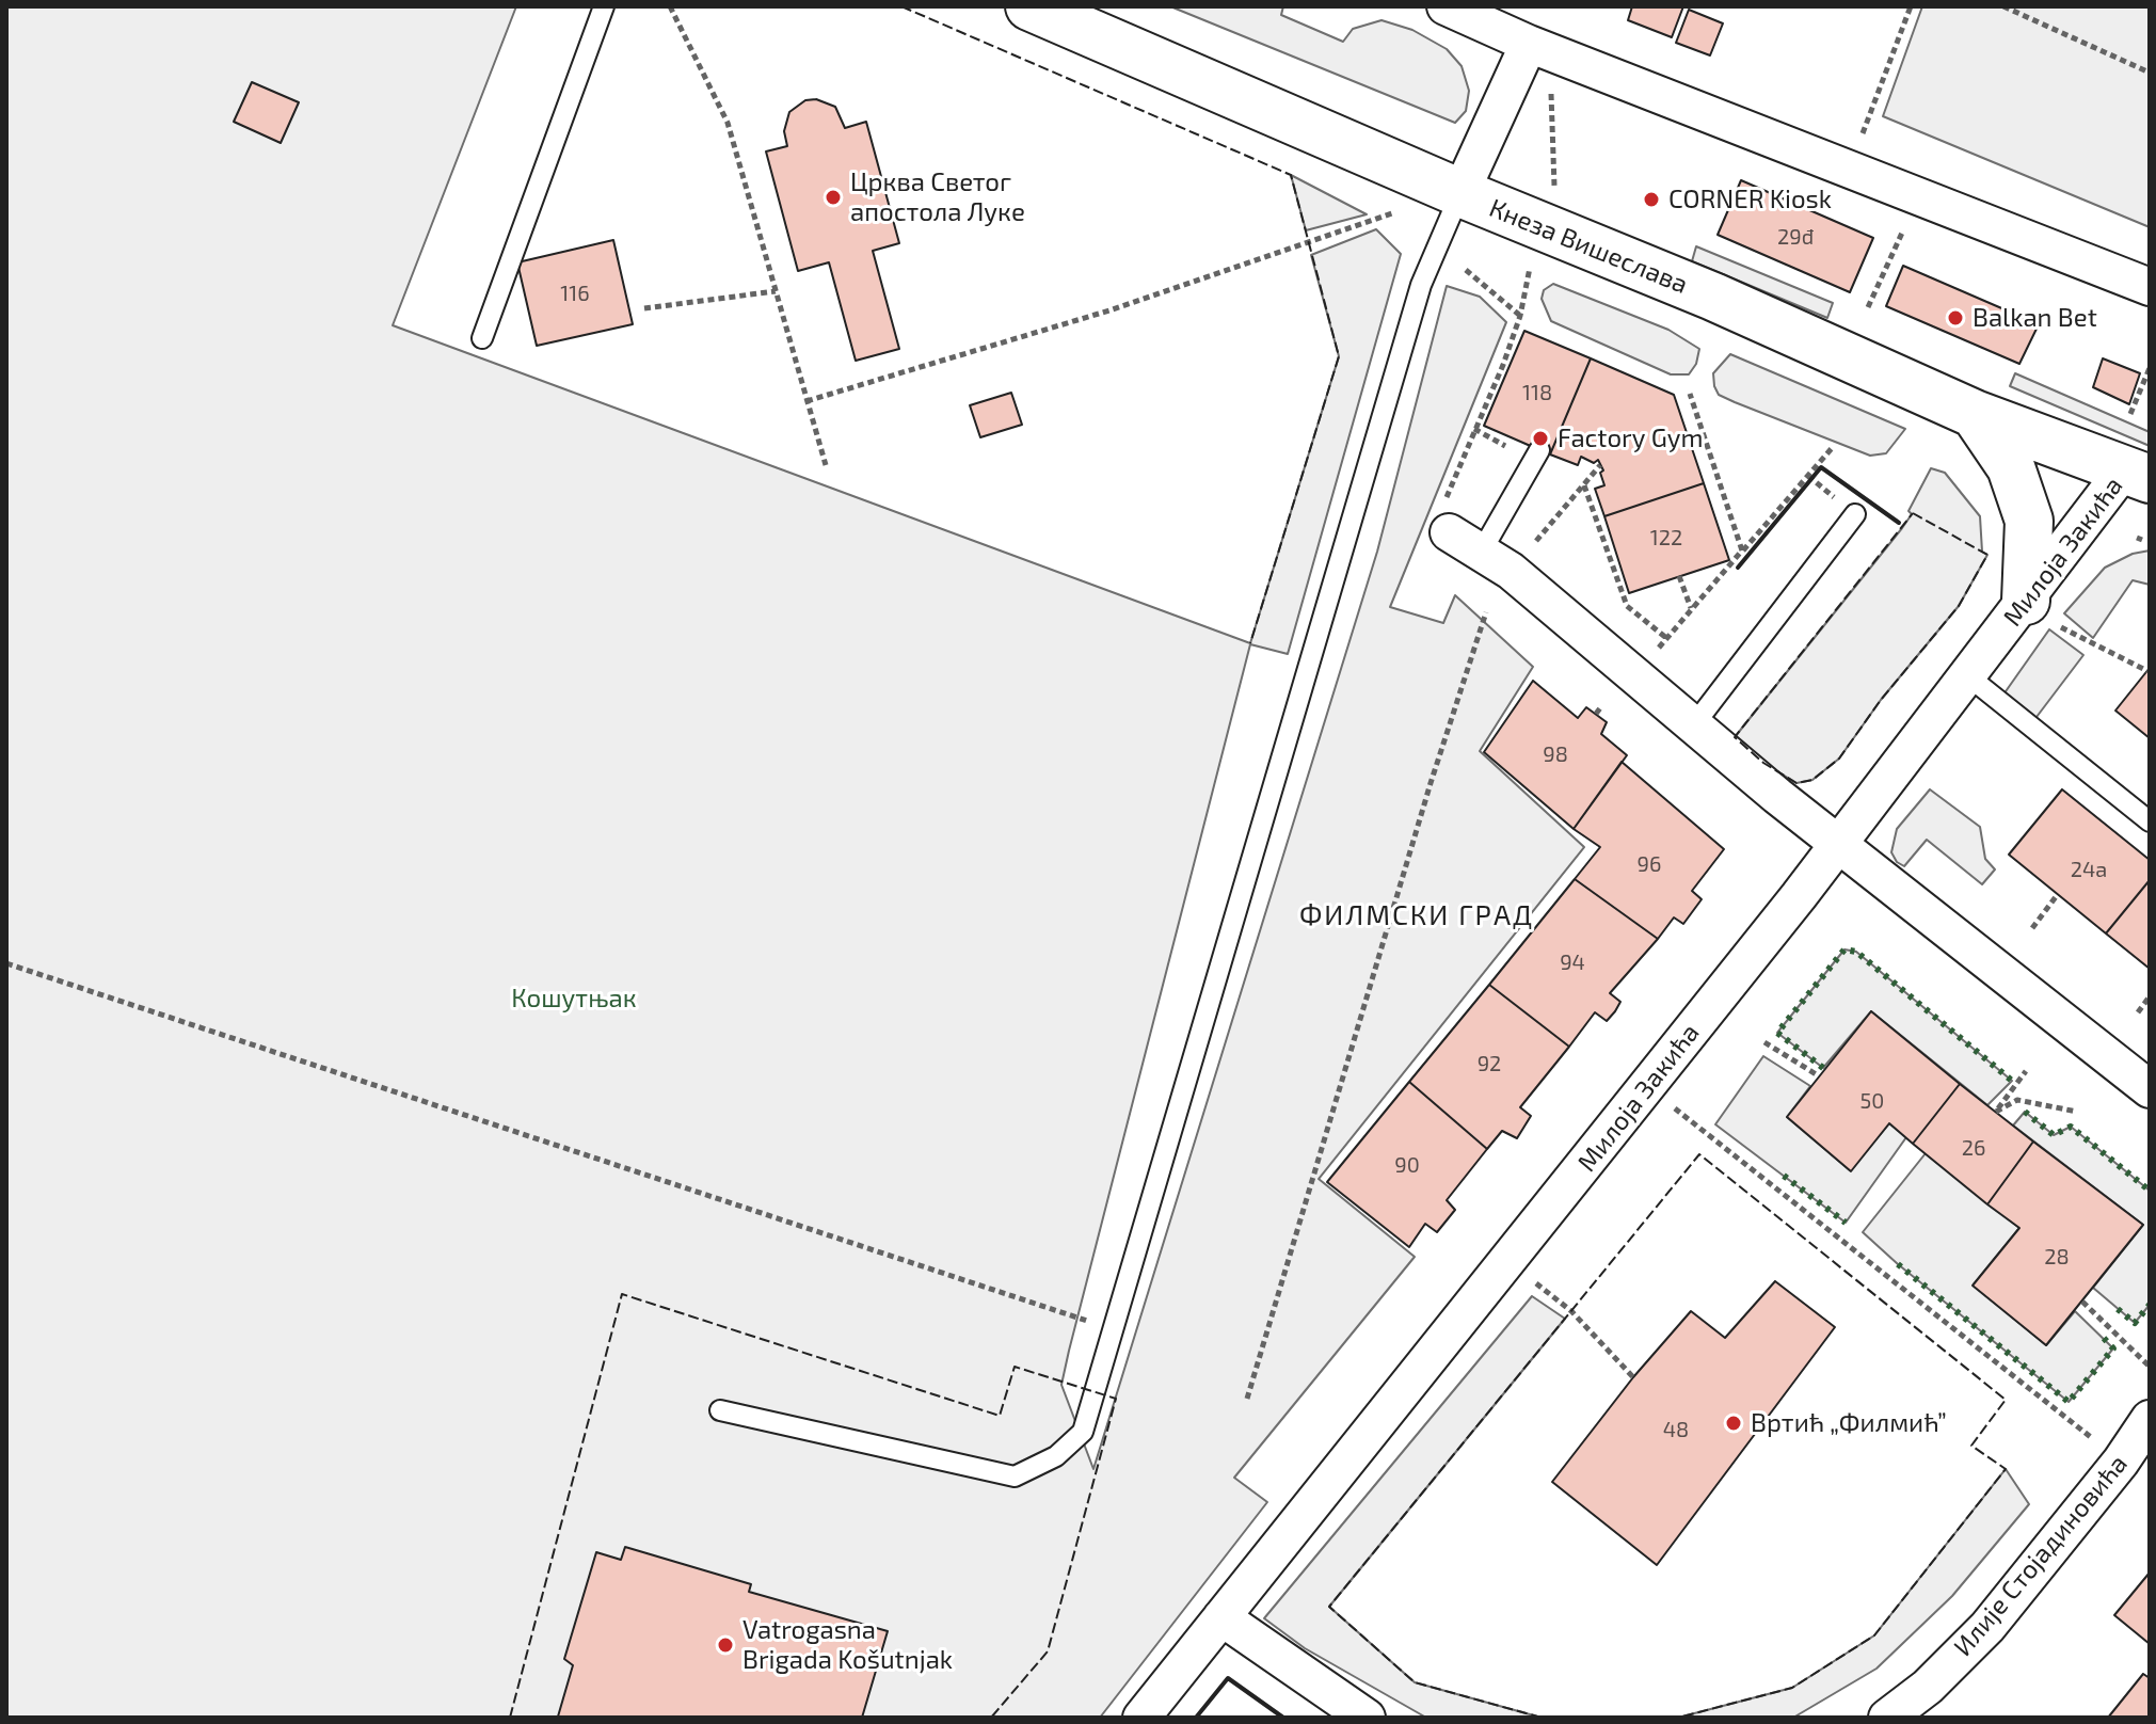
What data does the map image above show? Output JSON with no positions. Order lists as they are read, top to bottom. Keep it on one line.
{"streets":{"main road":["Кнеза Вишеслава"],"street":["Милоја Закића","Илије Стојадиновића"]},"crossings":[["Кнеза Вишеслава","Милоја Закића"]],"districts":["ФИЛМСКИ ГРАД"],"parks":["Кошутњак"],"places":["Црква Светог апостола Луке","CORNER Kiosk","Balkan Bet","Factory Gym","Вртић „Филмић”","Vatrogasna Brigada Košutnjak"],"house_numbers":["29đ","116","118","122","98","96","24a","94","92","50","26","90","28","48"]}
